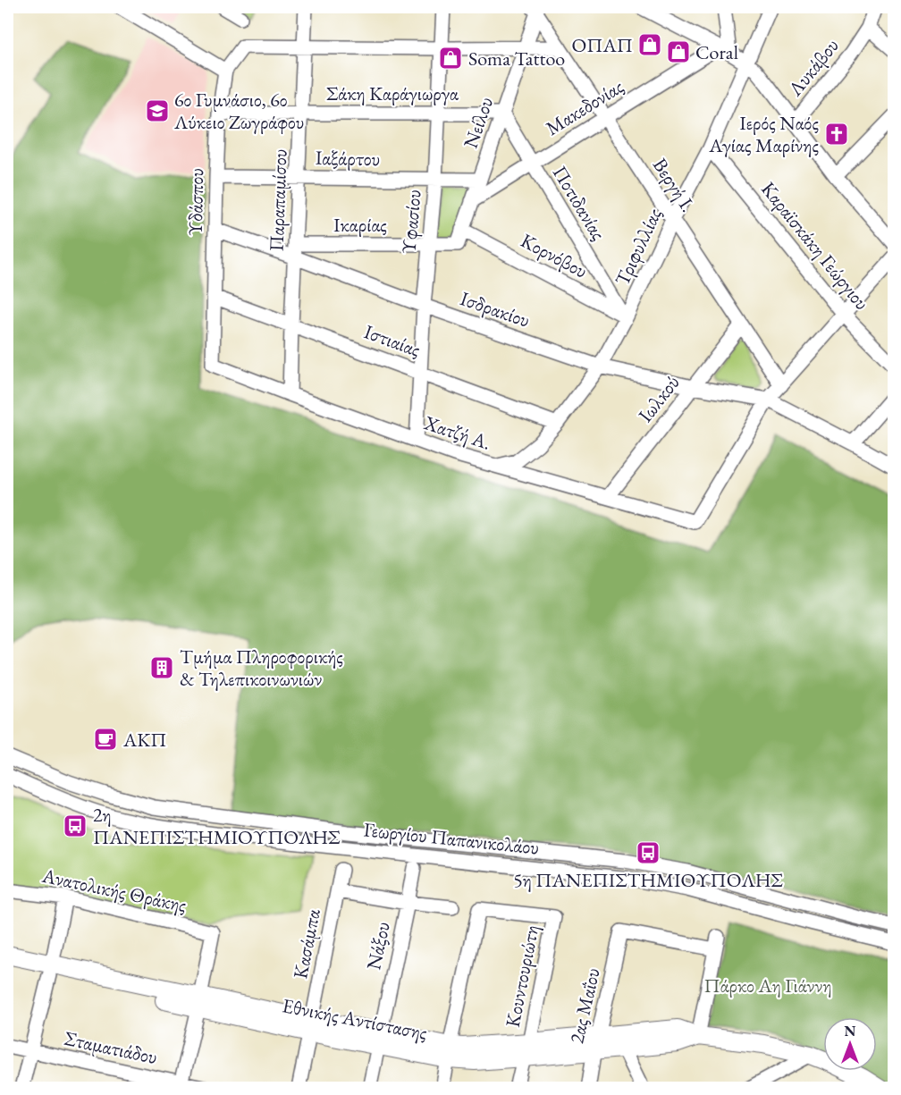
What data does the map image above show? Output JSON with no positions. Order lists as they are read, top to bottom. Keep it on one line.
{"streets":{"main road":["Εθνικής Αντίστασης"],"street":["Λυκάβου","Σάκη Καράγιωργα","Μακεδονίας","Νείλου","Ιαξάρτου","Βεργή Ι.","Παραπαμίσου","Υδάσπου","Ποτιδανίας","Υφασίου","Ικαρίας","Καραϊσκάκη Γεώργιου","Τριφυλλίας","Κορνόβου","Ισδρακίου","Ιστιαίας","Ιωλκού","Χατζή Α.","Γεωργίου Παπανικολάου","Ανατολικής Θράκης","Κασάμπα","Νάξου","Κουντουριώτη","2ας Μαΐου","Σταματιάδου"]},"crossings":[["Σάκη Καράγιωργα","Νείλου"],["Σάκη Καράγιωργα","Παραπαμίσου"],["Σάκη Καράγιωργα","Υδάσπου"],["Σάκη Καράγιωργα","Ποτιδανίας"],["Σάκη Καράγιωργα","Υφασίου"],["Μακεδονίας","Νείλου"],["Μακεδονίας","Βεργή Ι."],["Μακεδονίας","Ποτιδανίας"],["Νείλου","Ιαξάρτου"],["Νείλου","Βεργή Ι."],["Νείλου","Ποτιδανίας"],["Νείλου","Ικαρίας"],["Νείλου","Κορνόβου"],["Ιαξάρτου","Παραπαμίσου"],["Ιαξάρτου","Υδάσπου"],["Ιαξάρτου","Υφασίου"],["Βεργή Ι.","Τριφυλλίας"],["Βεργή Ι.","Ιωλκού"],["Παραπαμίσου","Υδάσπου"],["Παραπαμίσου","Ικαρίας"],["Παραπαμίσου","Ισδρακίου"],["Παραπαμίσου","Ιστιαίας"],["Παραπαμίσου","Χατζή Α."],["Υδάσπου","Ισδρακίου"],["Υδάσπου","Ιστιαίας"],["Υδάσπου","Χατζή Α."],["Ποτιδανίας","Τριφυλλίας"],["Ποτιδανίας","Κορνόβου"],["Υφασίου","Ικαρίας"],["Υφασίου","Ισδρακίου"],["Υφασίου","Ιστιαίας"],["Υφασίου","Χατζή Α."],["Ικαρίας","Ισδρακίου"],["Καραϊσκάκη Γεώργιου","Τριφυλλίας"],["Τριφυλλίας","Κορνόβου"],["Τριφυλλίας","Ισδρακίου"],["Τριφυλλίας","Ιστιαίας"],["Τριφυλλίας","Χατζή Α."],["Ισδρακίου","Ιωλκού"],["Ισδρακίου","Χατζή Α."],["Ιωλκού","Χατζή Α."],["Ανατολικής Θράκης","Εθνικής Αντίστασης"],["Κασάμπα","Εθνικής Αντίστασης"],["Νάξου","Εθνικής Αντίστασης"],["Κουντουριώτη","Εθνικής Αντίστασης"],["2ας Μαΐου","Εθνικής Αντίστασης"]],"parks":["Πάρκο Αη Γιάννη"],"places":{"shop":["ΟΠΑΠ","Coral","Soma Tattoo"],"school or university":["6ο Γυμνάσιο, 6ο Λύκειο Ζωγράφου"],"church":["Ιερός Ναός Αγίας Μαρίνης"],"building":["Τμήμα Πληροφορικής & Τηλεπικοινωνιών"],"cafe":["ΑΚΠ"],"bus stop":["2η ΠΑΝΕΠΙΣΤΗΜΙΟΥΠΟΛΗΣ","5η ΠΑΝΕΠΙΣΤΗΜΙΟΥΠΟΛΗΣ"]},"north":"top"}
